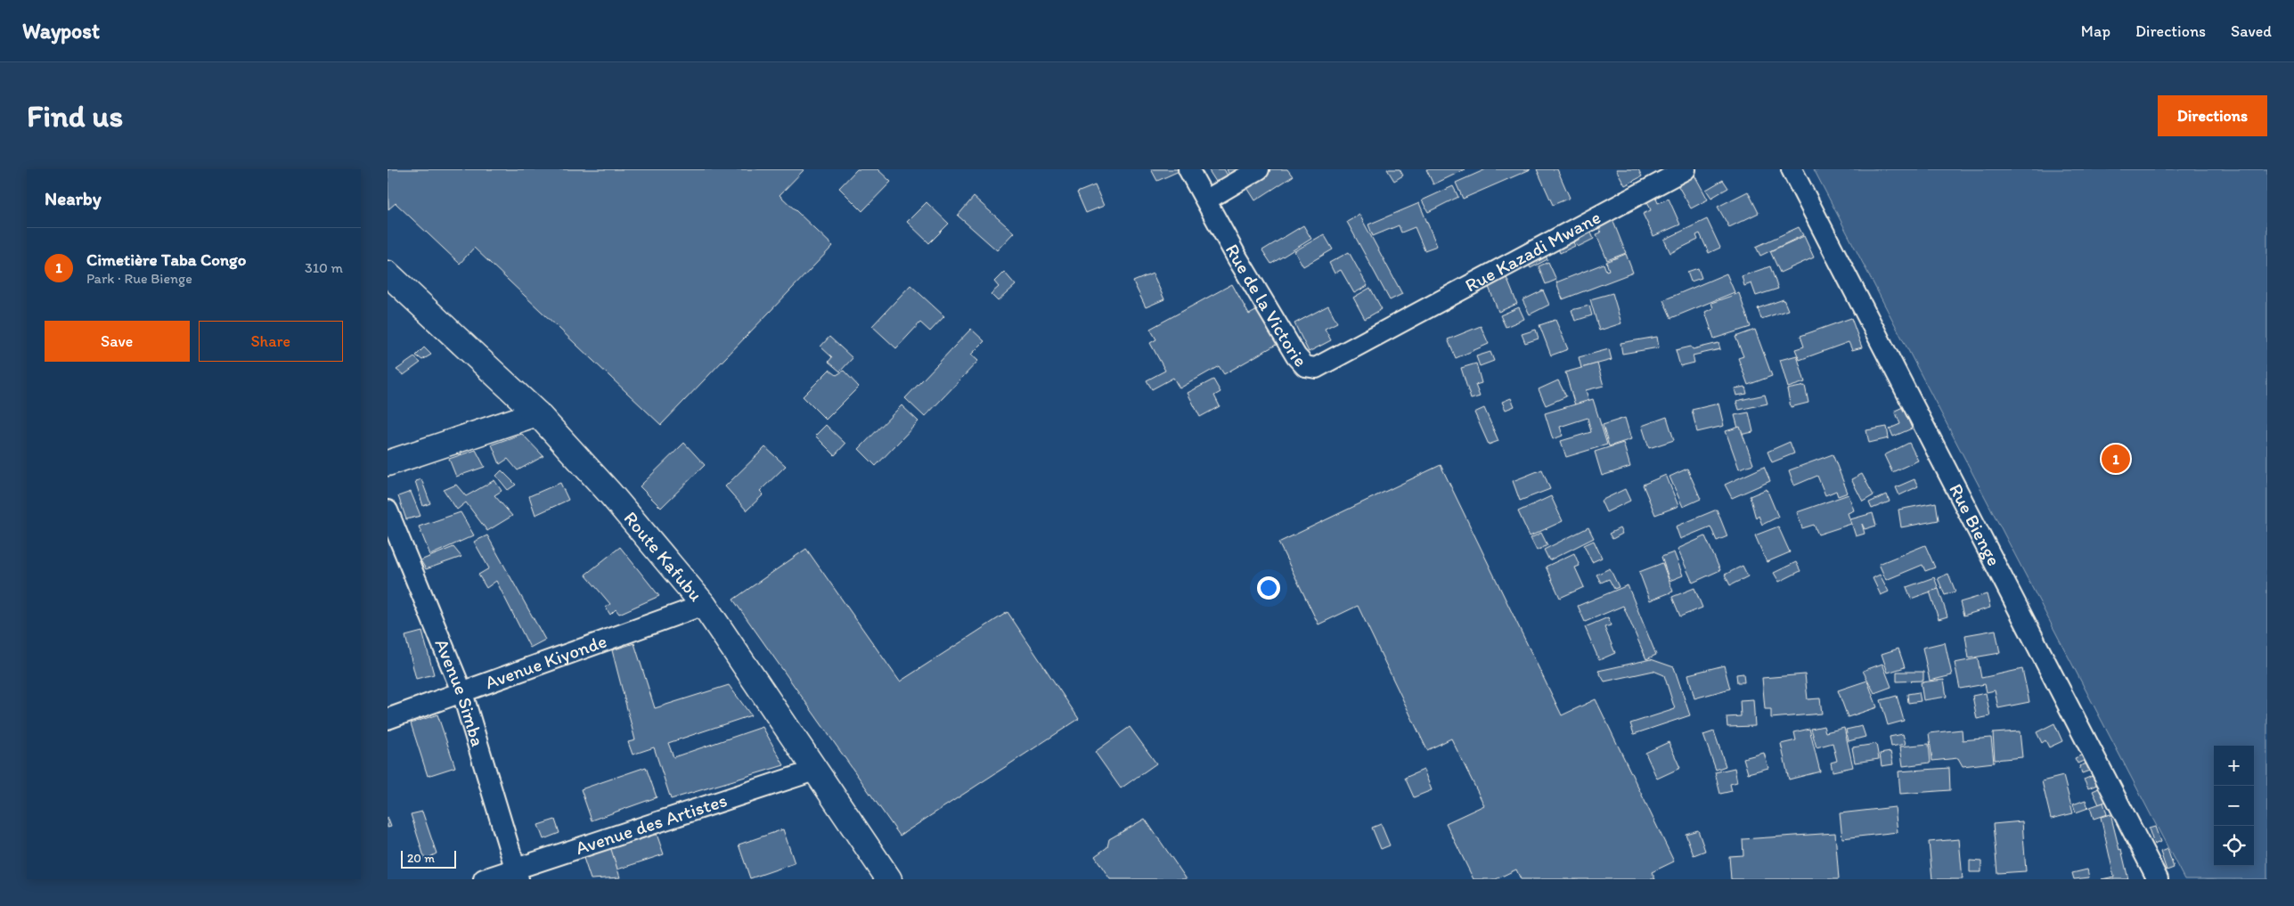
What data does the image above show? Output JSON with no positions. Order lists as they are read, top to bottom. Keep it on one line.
{"streets":{"main road":["Route Kafubu"],"street":["Rue Kazadi Mwane","Rue de la Victorie","Rue Bienge","Avenue Kiyonde","Avenue Simba","Avenue des Artistes"]},"crossings":[["Rue Kazadi Mwane","Rue de la Victorie"],["Route Kafubu","Avenue Kiyonde"],["Route Kafubu","Avenue des Artistes"],["Avenue Kiyonde","Avenue Simba"],["Avenue Simba","Avenue des Artistes"]],"scale_bar":"20 m","page":{"header":"Waypost","nav":["Map","Directions","Saved"],"buttons":["Directions",["Save","Share"]],"title":"Find us","heading":"Nearby","list":[{"mark":"1","name":"Cimetière Taba Congo","note":"Park · Rue Bienge","value":"310 m"}],"pins":"1","map_buttons":["+","−"],"scale":"20 m"}}
